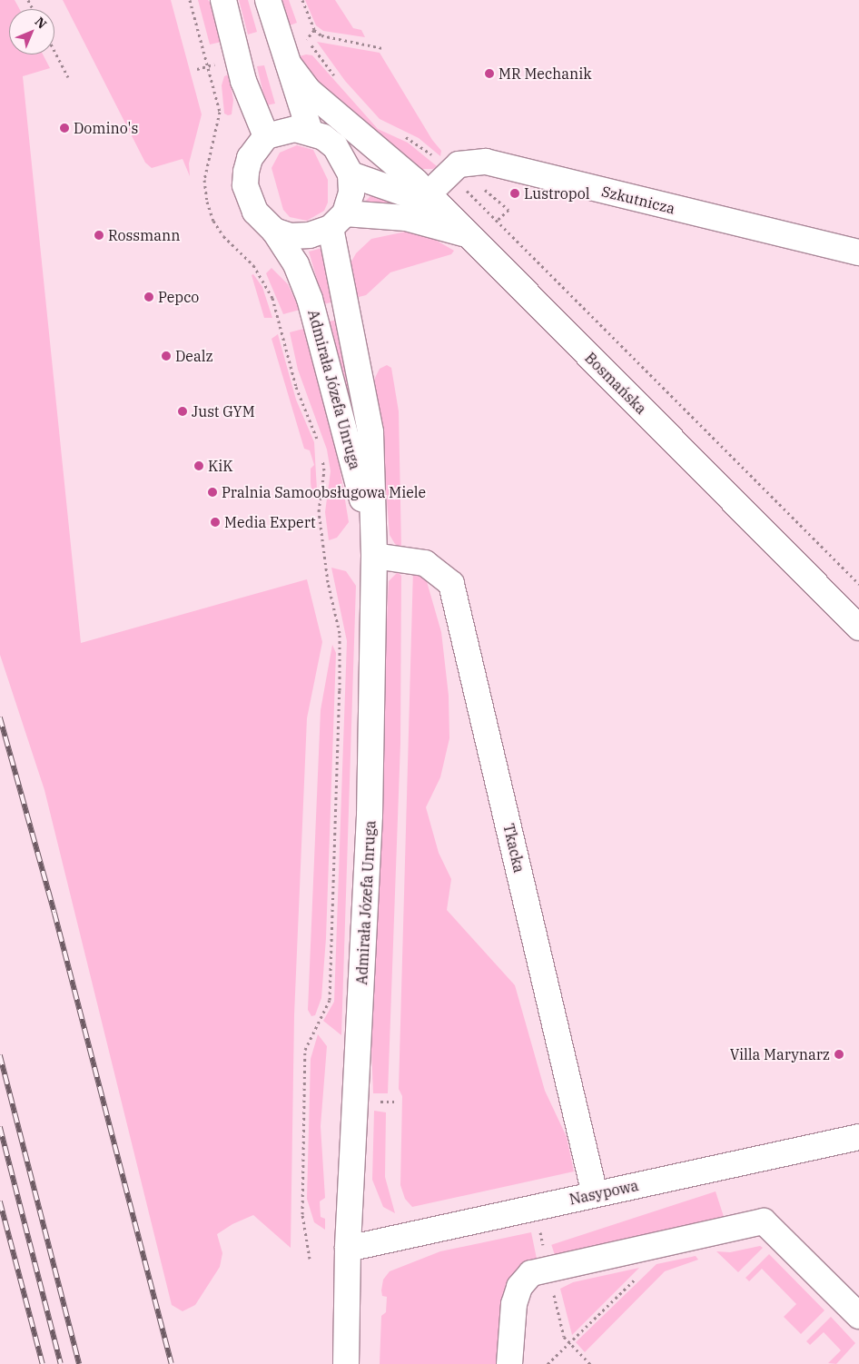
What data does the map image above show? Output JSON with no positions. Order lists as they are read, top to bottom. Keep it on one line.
{"streets":{"street":["Szkutnicza","Bosmańska","Admirała Józefa Unruga","Tkacka","Nasypowa"]},"crossings":[["Szkutnicza","Bosmańska"],["Bosmańska","Admirała Józefa Unruga"],["Admirała Józefa Unruga","Tkacka"],["Admirała Józefa Unruga","Nasypowa"],["Tkacka","Nasypowa"]],"places":["MR Mechanik","Domino's","Lustropol","Rossmann","Pepco","Dealz","Just GYM","KiK","Pralnia Samoobsługowa Miele","Media Expert","Villa Marynarz"],"north":"top right"}
